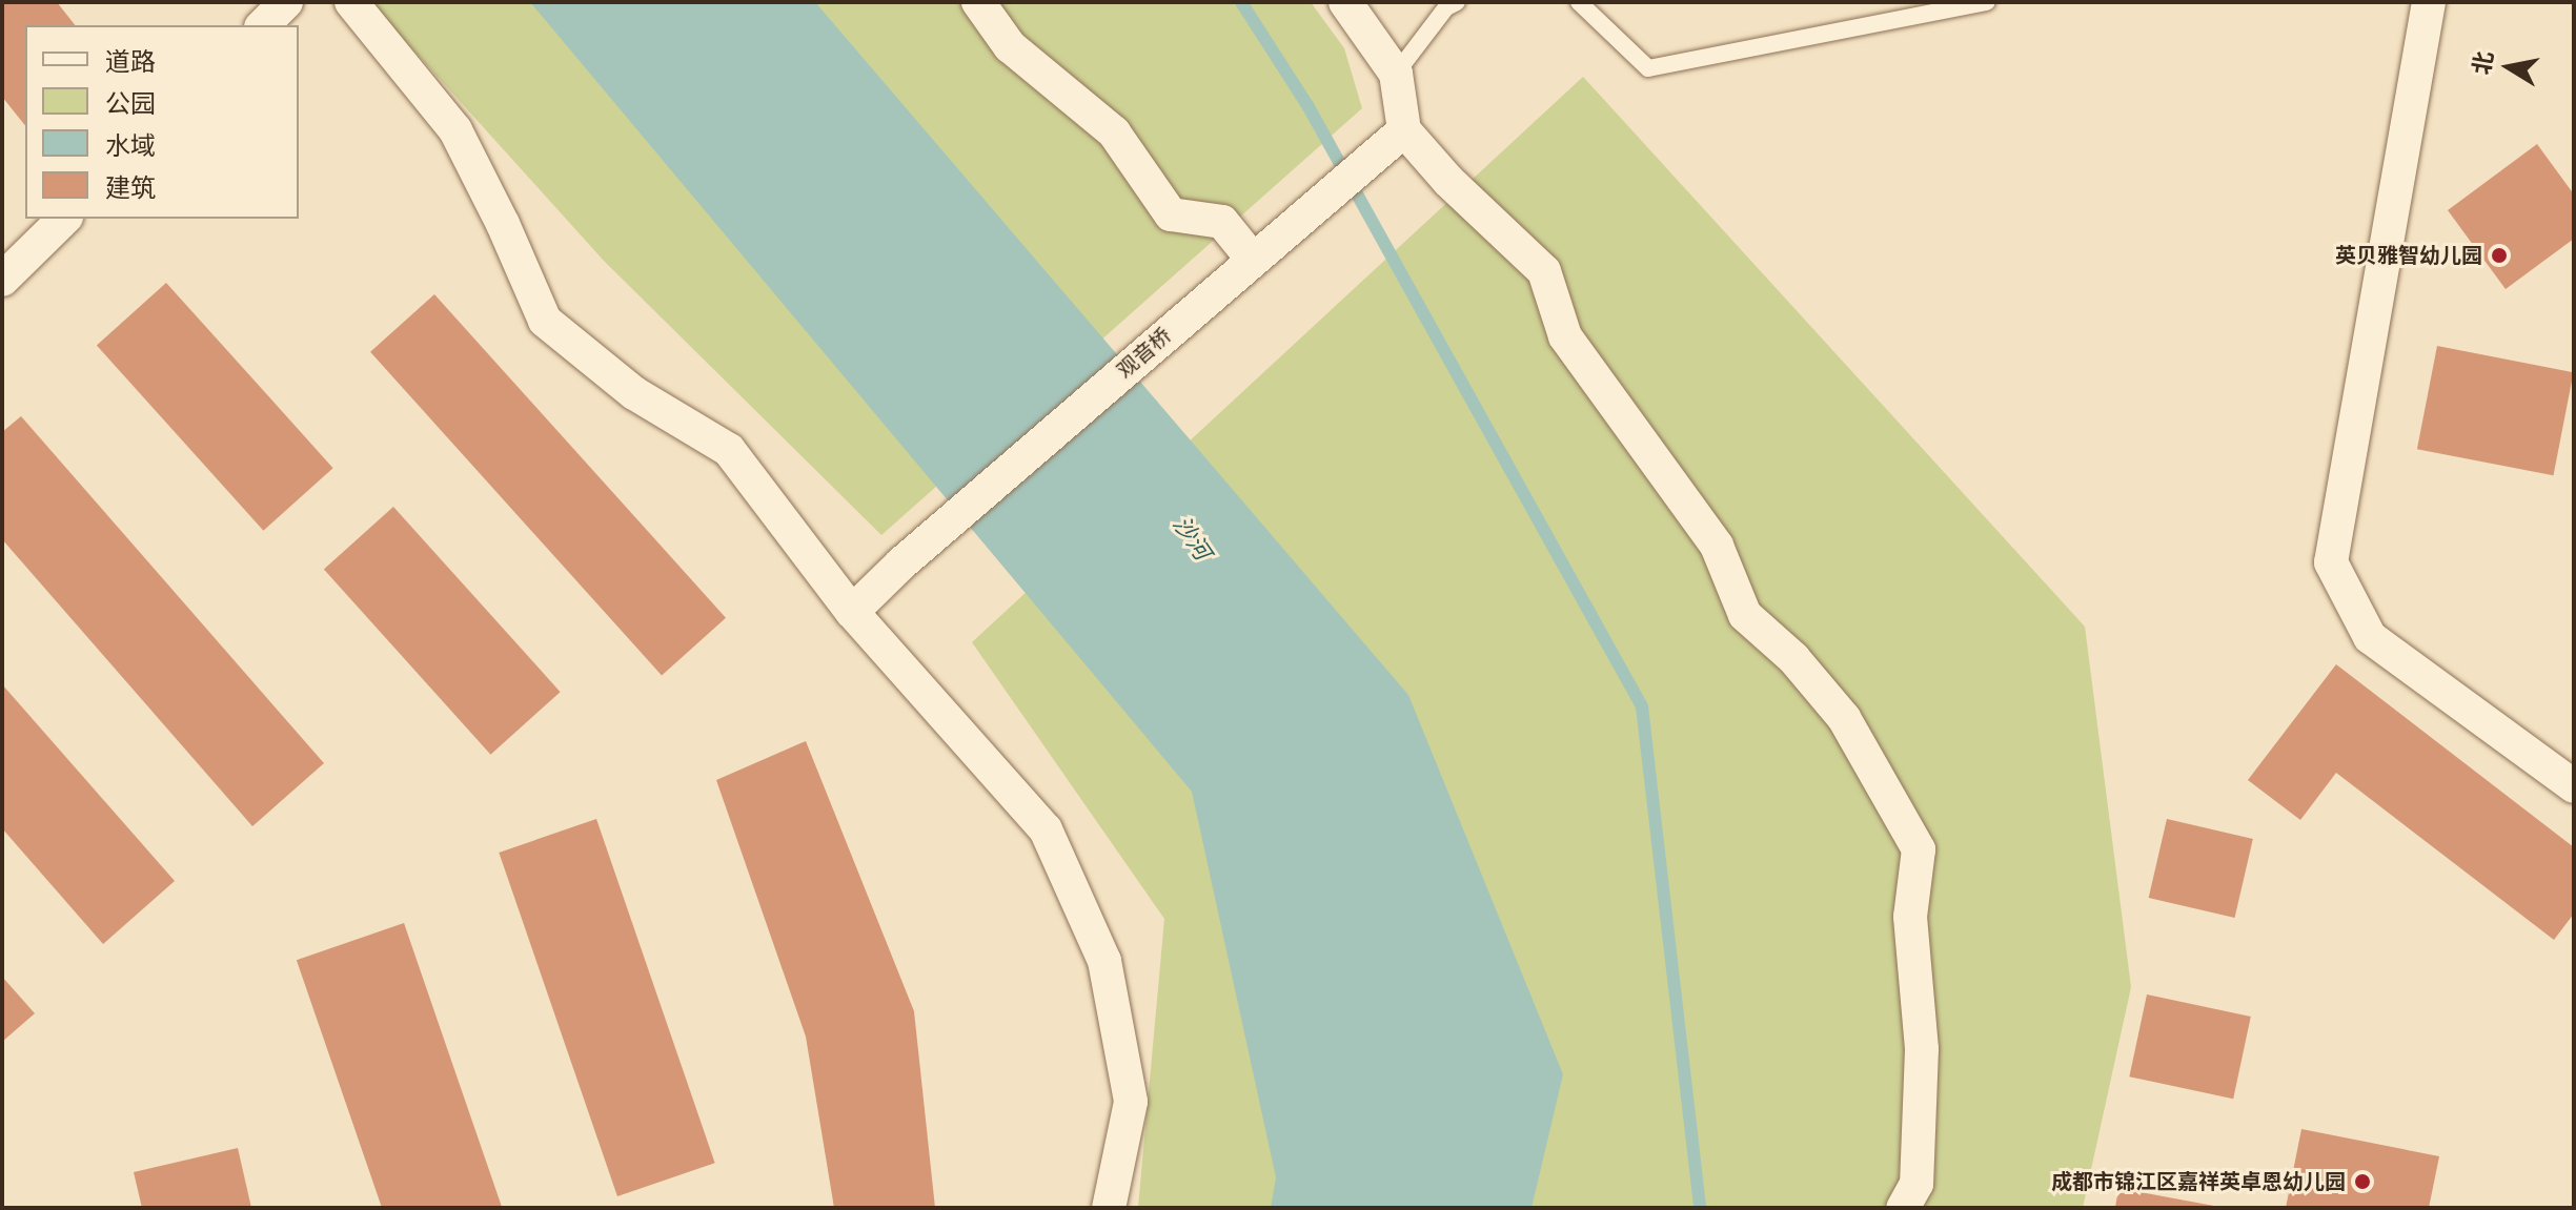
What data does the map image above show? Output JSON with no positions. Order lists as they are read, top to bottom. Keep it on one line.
{"streets":{"street":["观音桥"]},"water":["沙河"],"places":["英贝雅智幼儿园","成都市锦江区嘉祥英卓恩幼儿园"],"legend":["道路","公园","水域","建筑"],"north":"left"}
